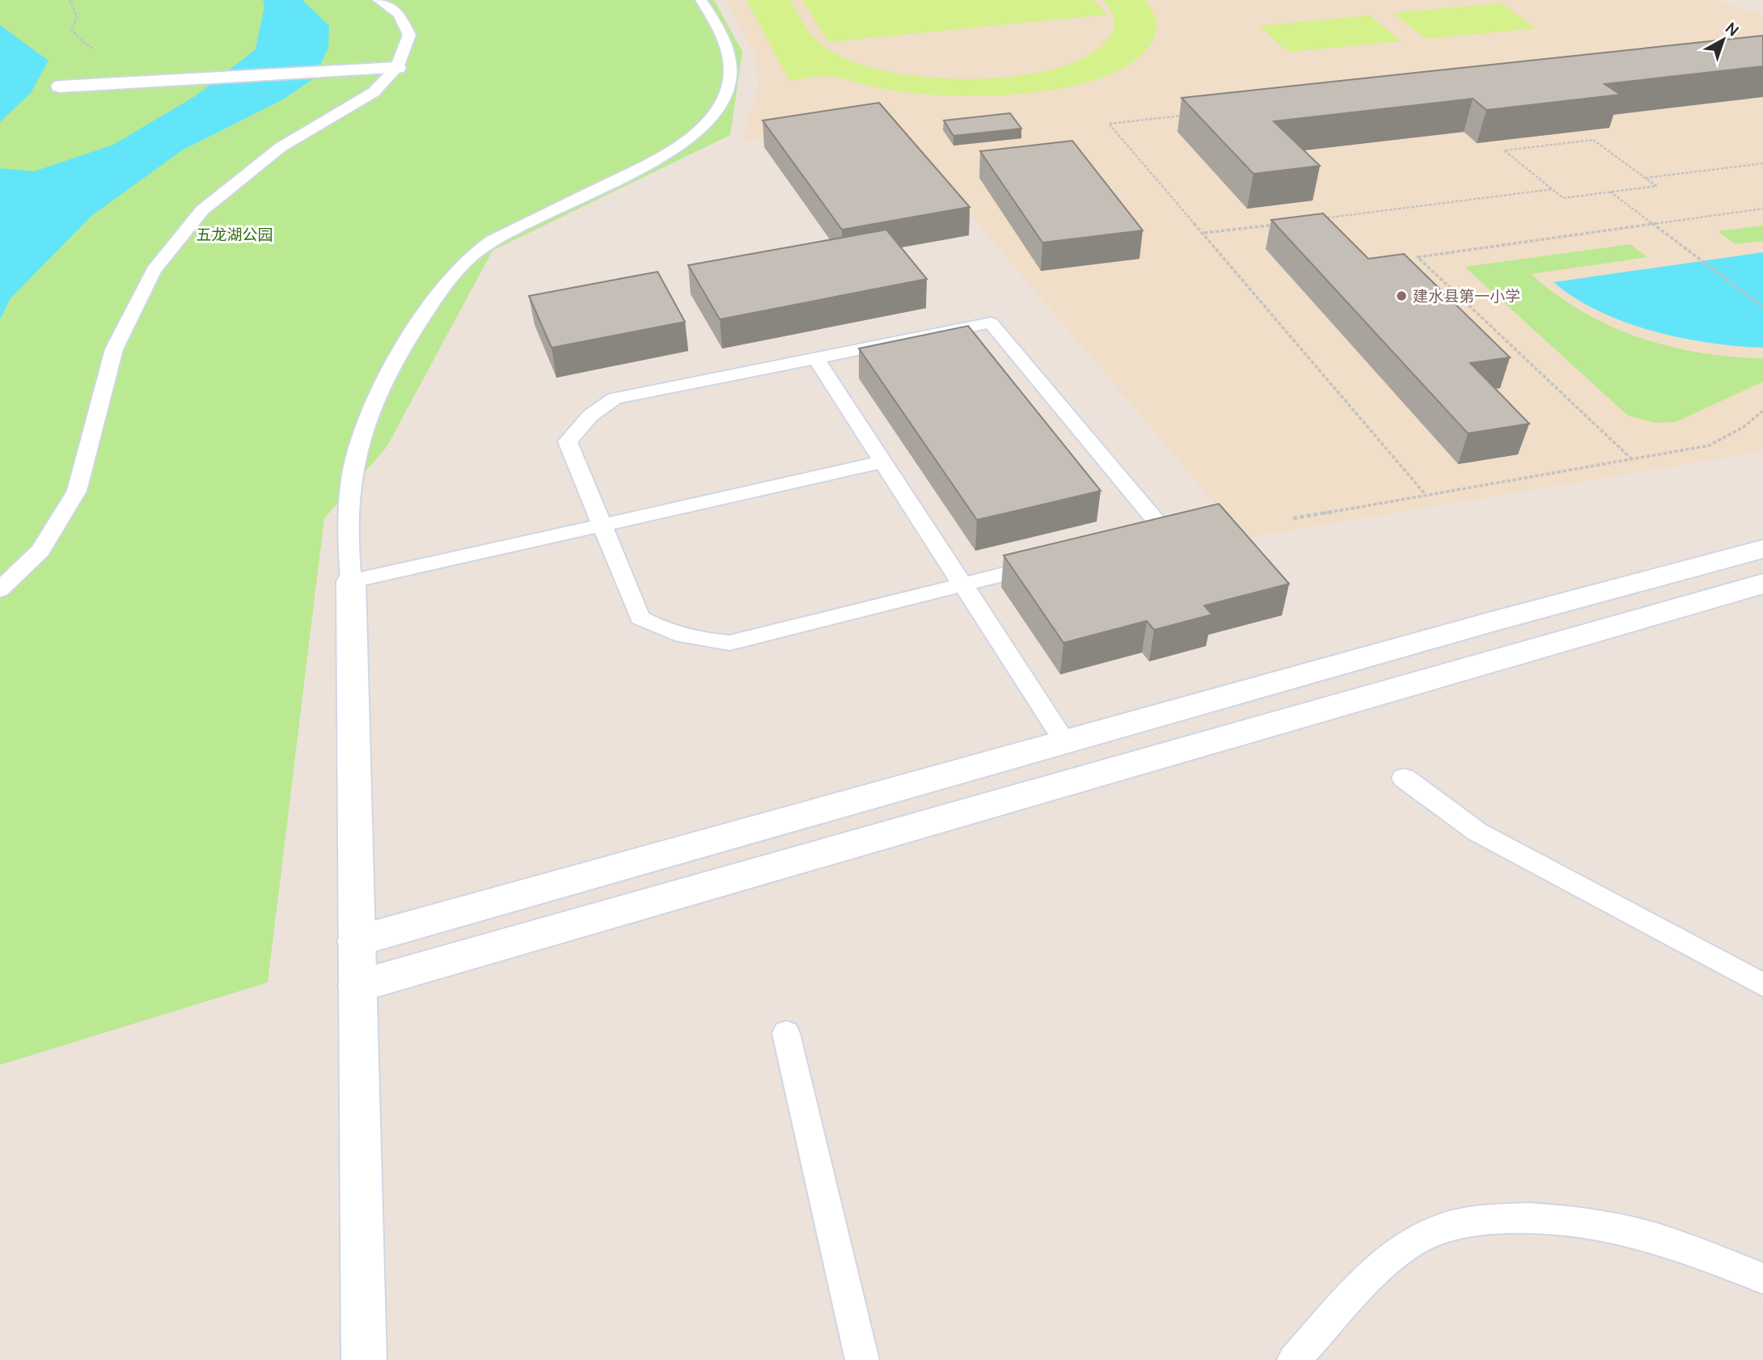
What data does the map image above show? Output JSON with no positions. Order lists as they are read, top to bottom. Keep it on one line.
{"parks":["五龙湖公园"],"places":["建水县第一小学"],"north":"top right"}
